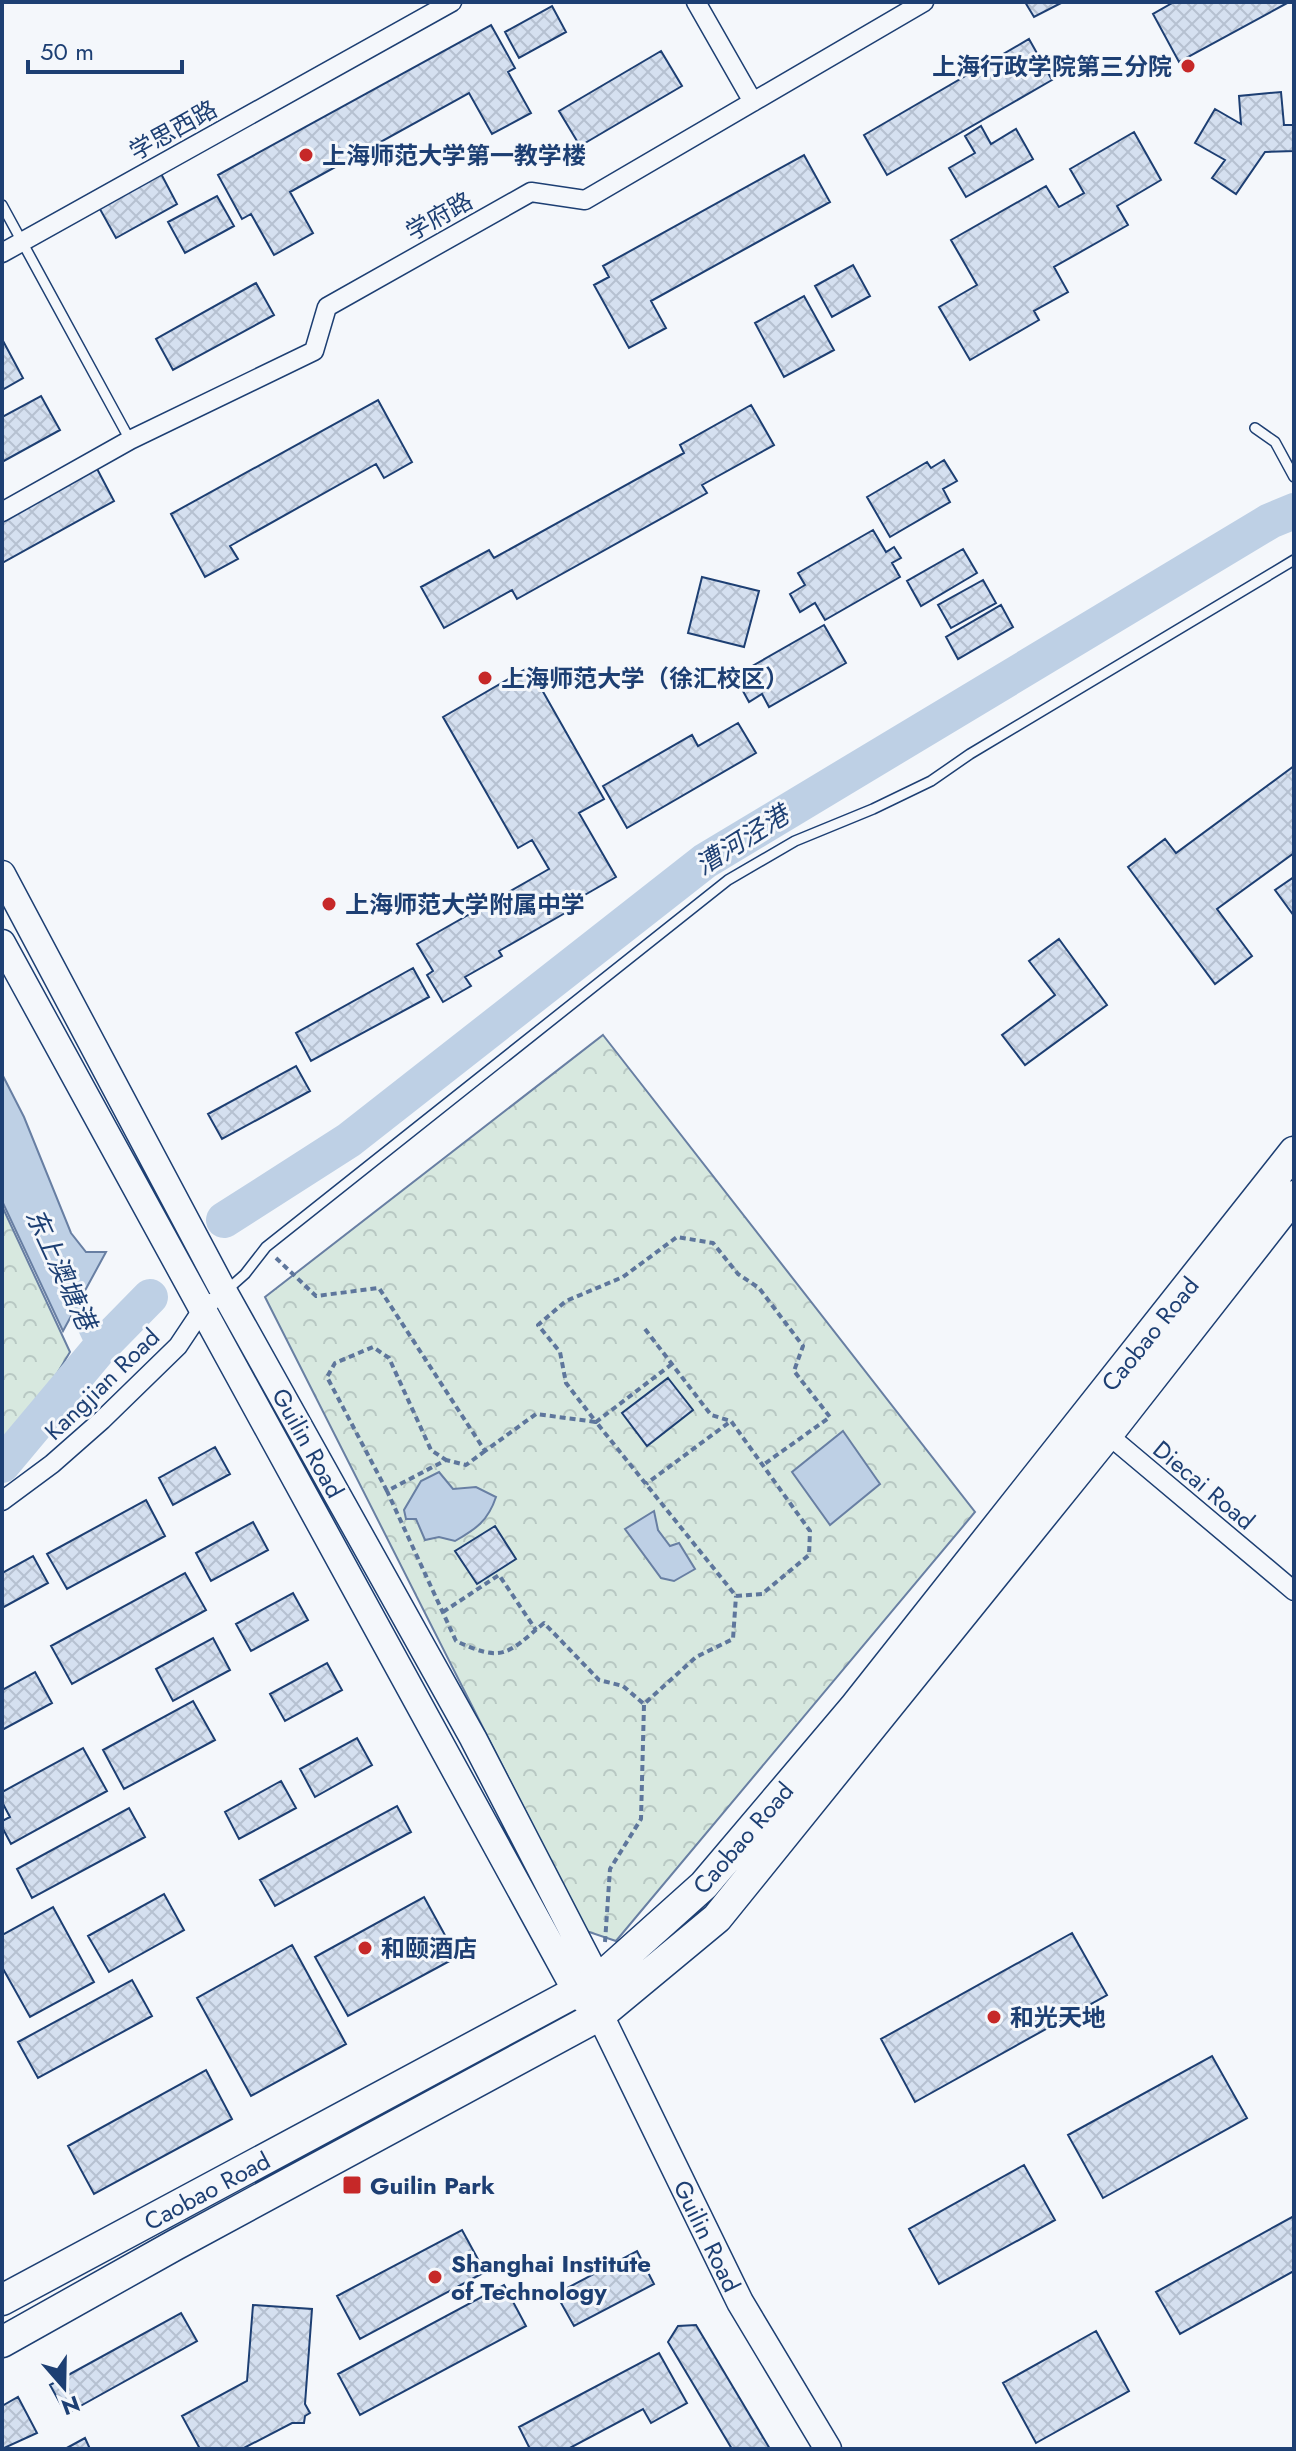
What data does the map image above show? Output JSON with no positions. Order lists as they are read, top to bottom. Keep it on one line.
{"streets":{"main road":["Caobao Road","Guilin Road"],"street":["学思西路","学府路","Kangjian Road","Diecai Road"]},"crossings":[["Caobao Road","Guilin Road"],["Caobao Road","Diecai Road"],["Kangjian Road","Guilin Road"]],"water":["漕河泾港","东上澳塘港"],"places":{"other":["上海行政学院第三分院","上海师范大学第一教学楼","上海师范大学（徐汇校区）","上海师范大学附属中学","和颐酒店","和光天地","Shanghai Institute of Technology"],"transit":["Guilin Park"]},"scale_bar":"50 m","north":"bottom"}
